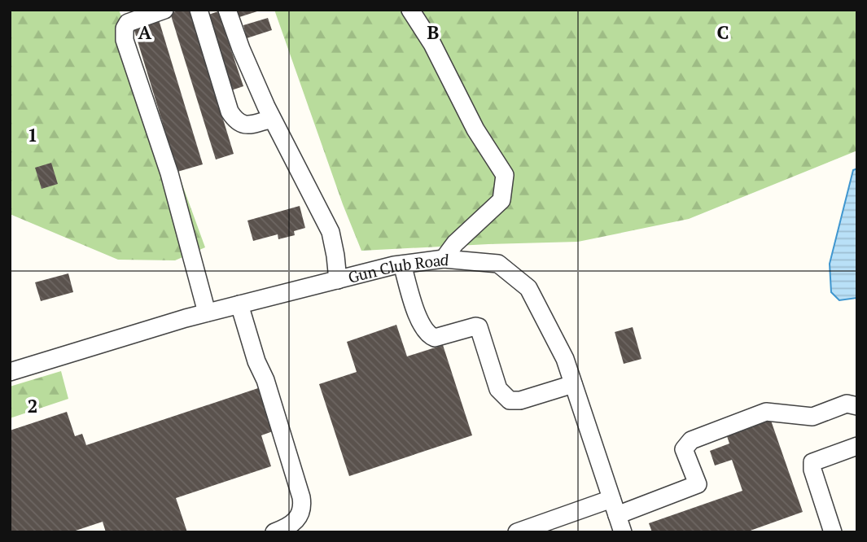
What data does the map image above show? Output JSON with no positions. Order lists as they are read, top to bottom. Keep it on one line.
{"streets":{"street":["Gun Club Road"]},"grid":{"columns":["A","B","C"],"rows":["1","2"]}}
